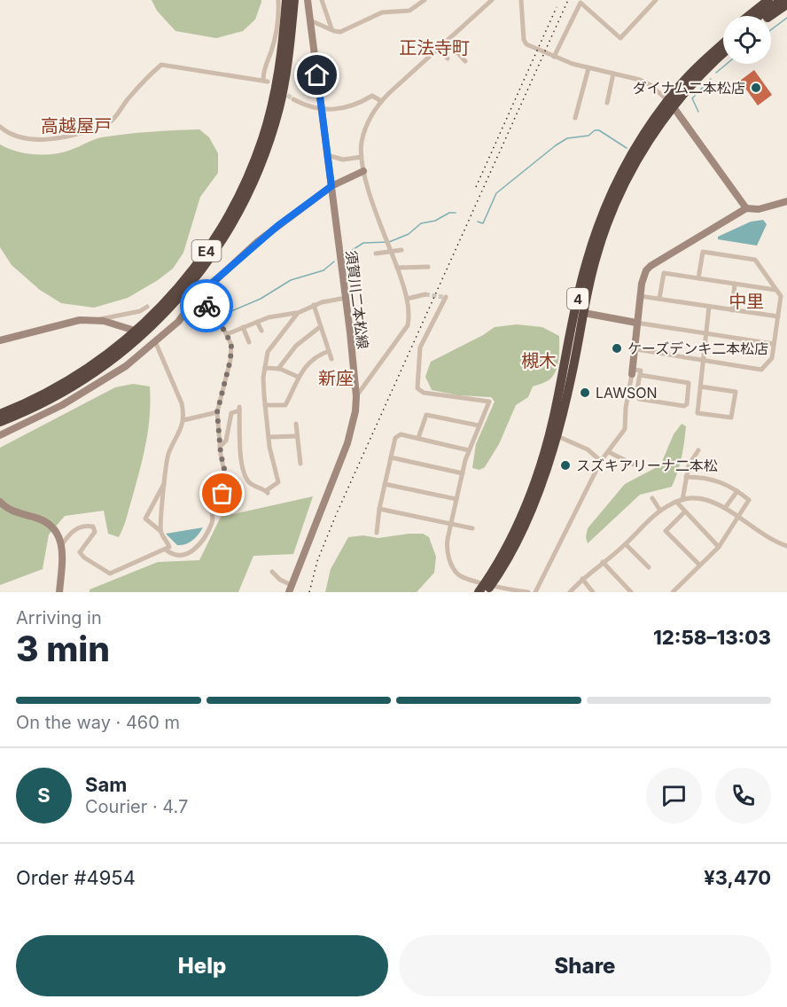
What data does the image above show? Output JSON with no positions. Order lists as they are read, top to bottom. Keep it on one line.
{"streets":{"highway":["E4","4"],"street":["須賀川二本松線"]},"districts":["正法寺町","高越屋戸","中里","槻木","新座"],"places":["ダイナム二本松店","ケーズデンキ二本松店","LAWSON","スズキアリーナ二本松"],"page":{"heading":["3 min","Arriving in","12:58–13:03"],"panel":["Sam","Courier · 4.7","Order #4954","¥3,470"],"bar":"On the way · 460 m","round":"S","buttons":["Help","Share"]}}
